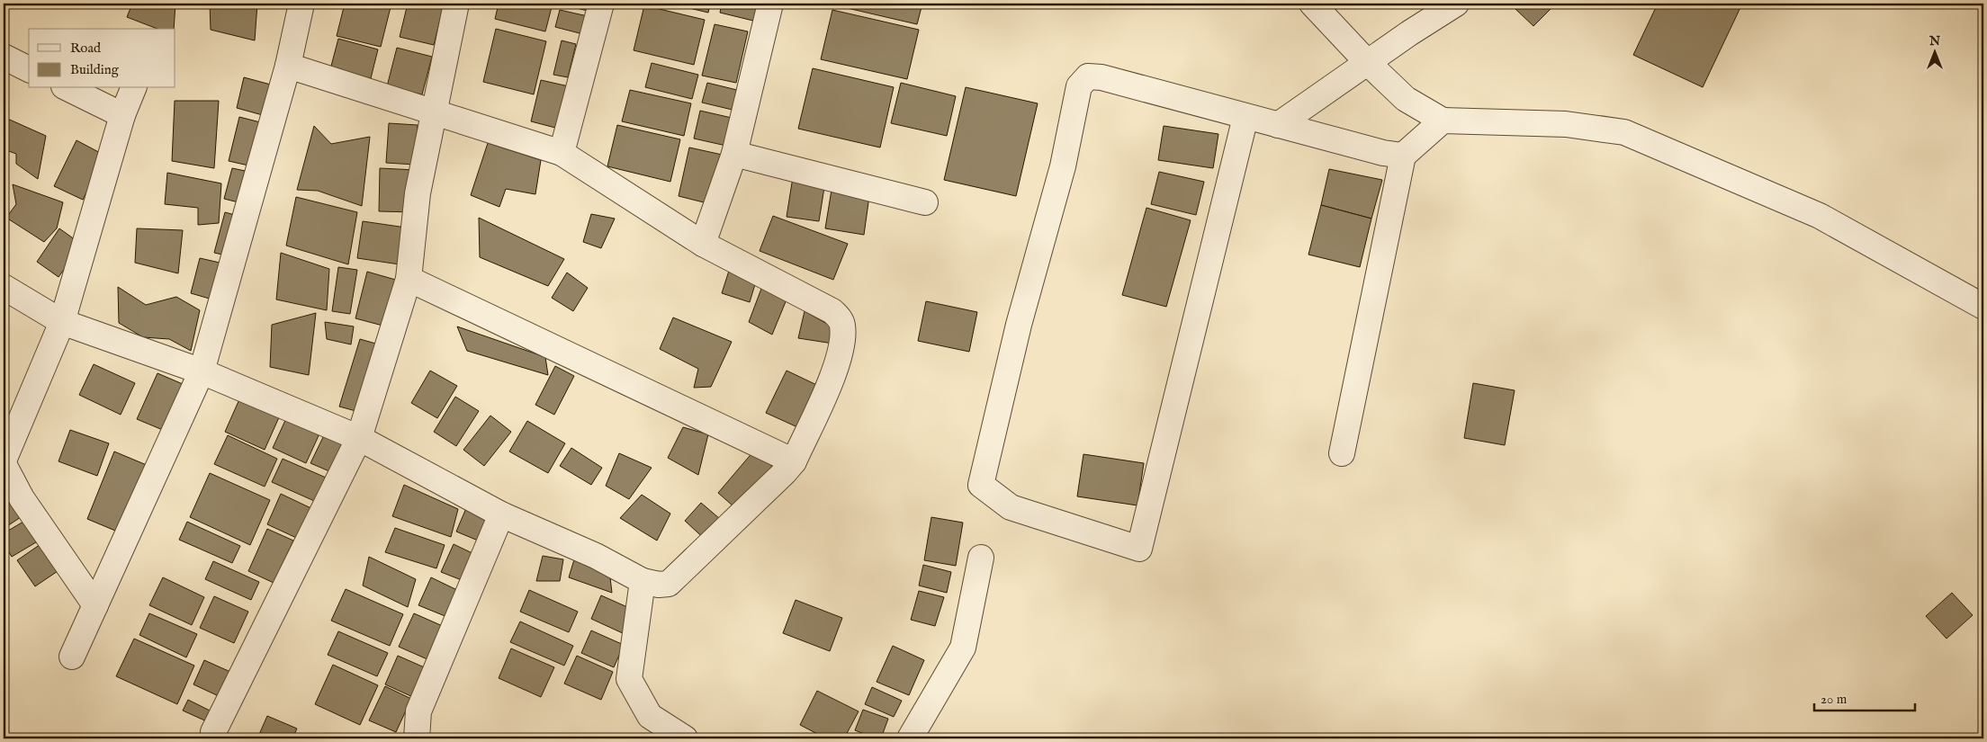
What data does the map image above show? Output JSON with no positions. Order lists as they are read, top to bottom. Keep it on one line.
{"legend":["Road","Building"],"scale_bar":"20 m","north":"top"}
